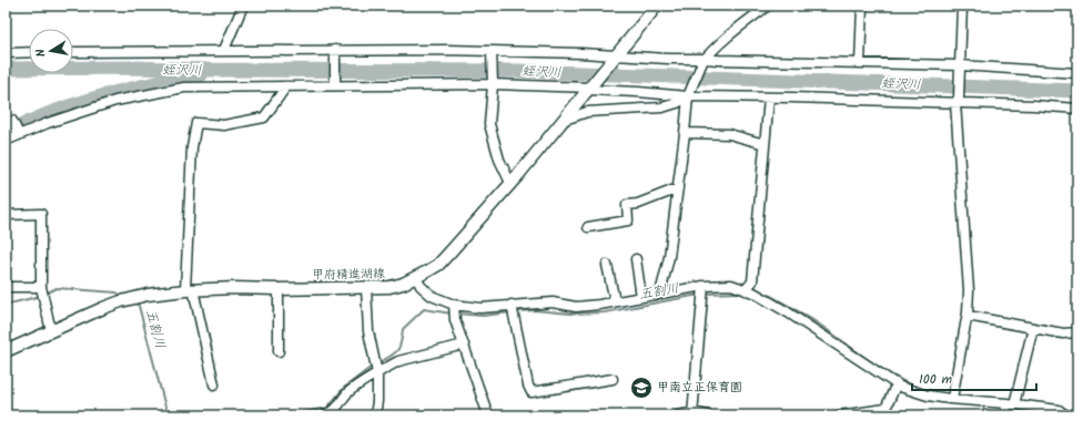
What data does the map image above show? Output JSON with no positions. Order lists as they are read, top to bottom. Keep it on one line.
{"streets":{"main road":["甲府精進湖線"]},"water":["蛭沢川","五割川"],"places":{"school or university":["甲南立正保育園"]},"scale_bar":"100 m","north":"left"}
